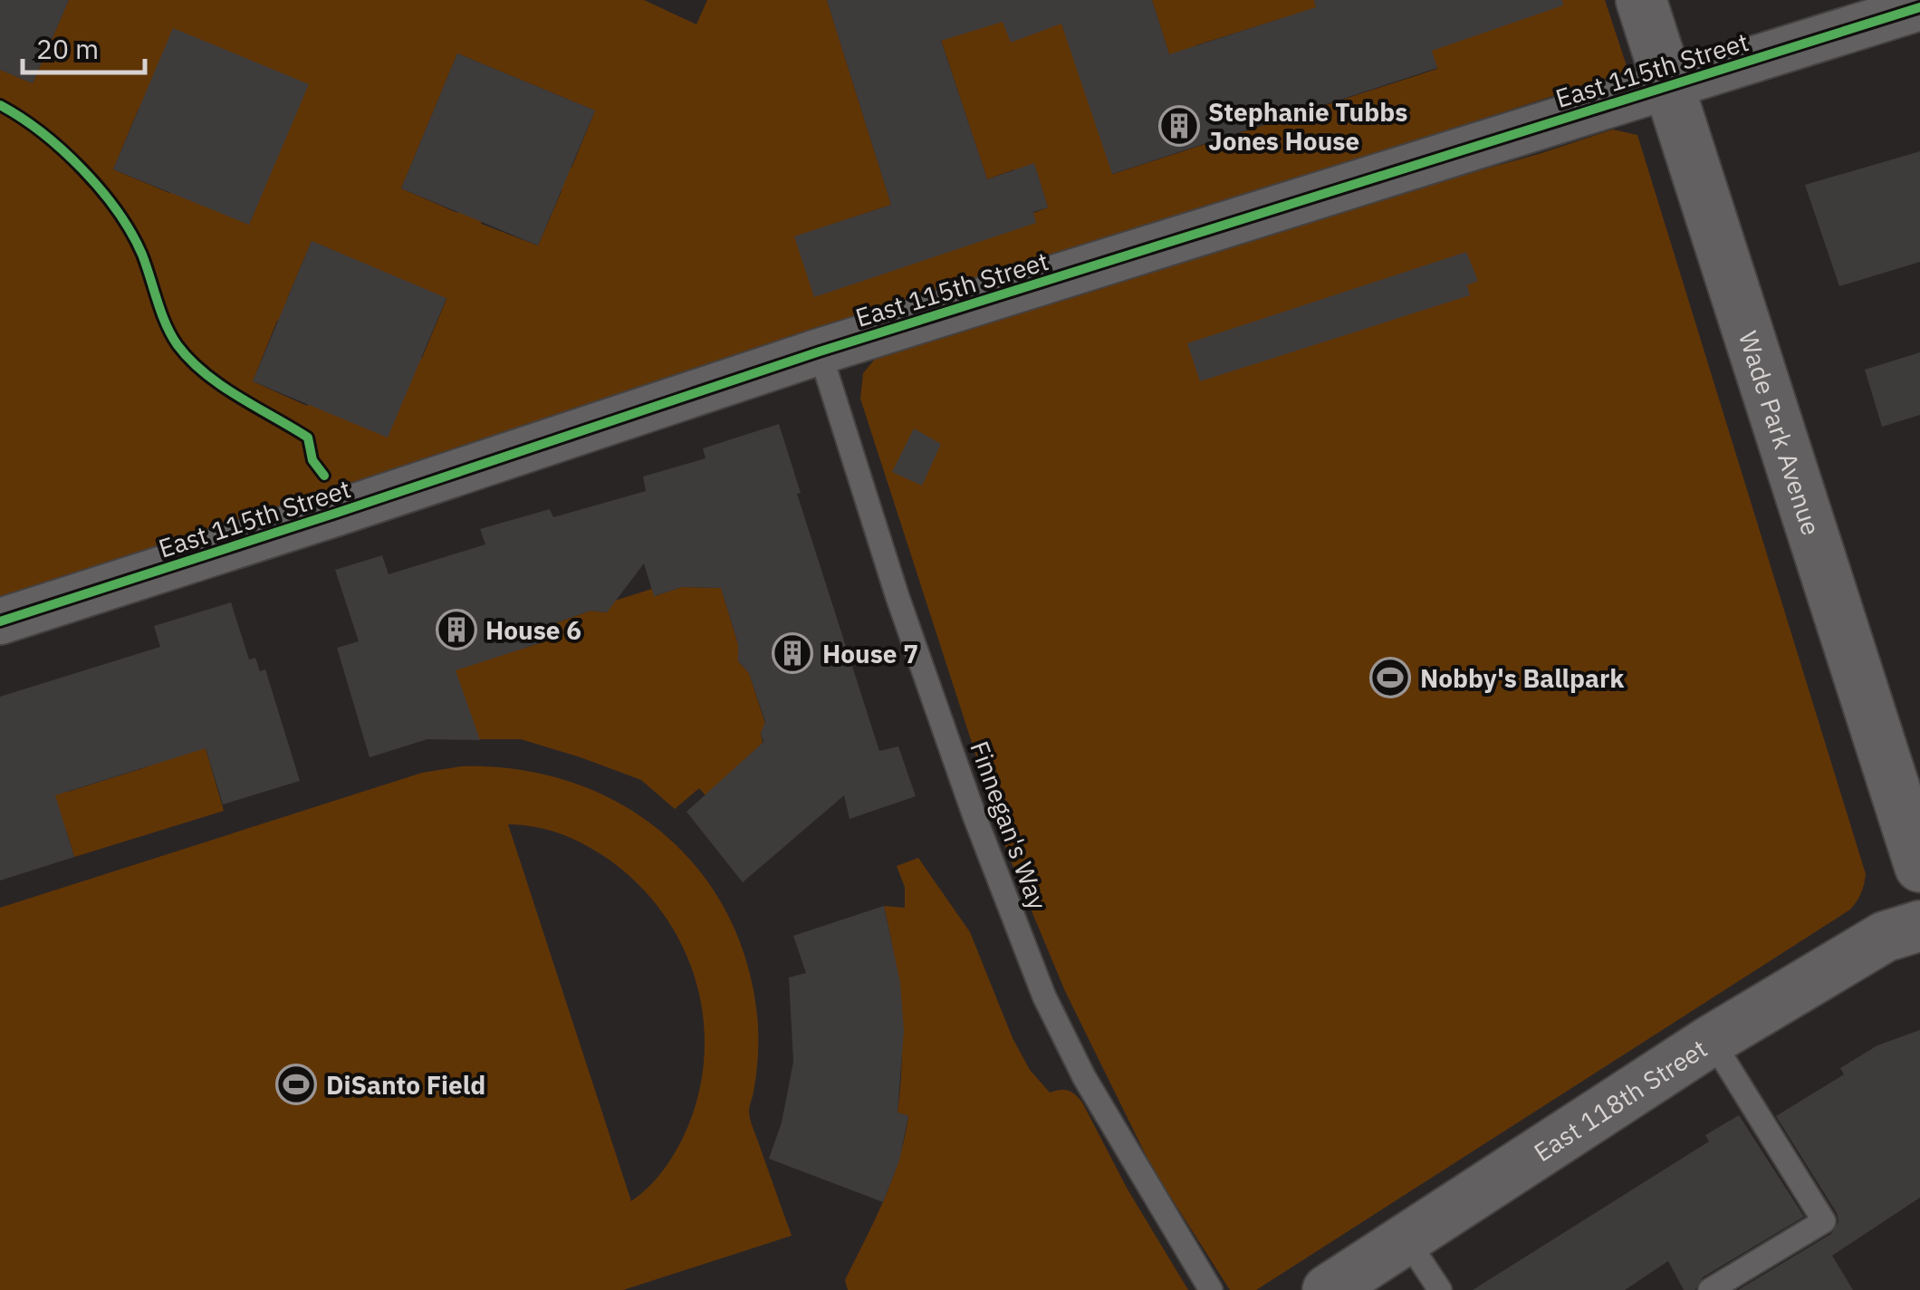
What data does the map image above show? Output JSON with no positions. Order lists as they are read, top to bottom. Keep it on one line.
{"streets":{"street":["East 115th Street","Wade Park Avenue","East 118th Street"],"lane":["Finnegan's Way"]},"crossings":[["East 115th Street","Wade Park Avenue"],["East 115th Street","Finnegan's Way"]],"places":{"building":["Stephanie Tubbs Jones House","House 6","House 7"],"sports":["Nobby's Ballpark","DiSanto Field"]},"scale_bar":"20 m"}
